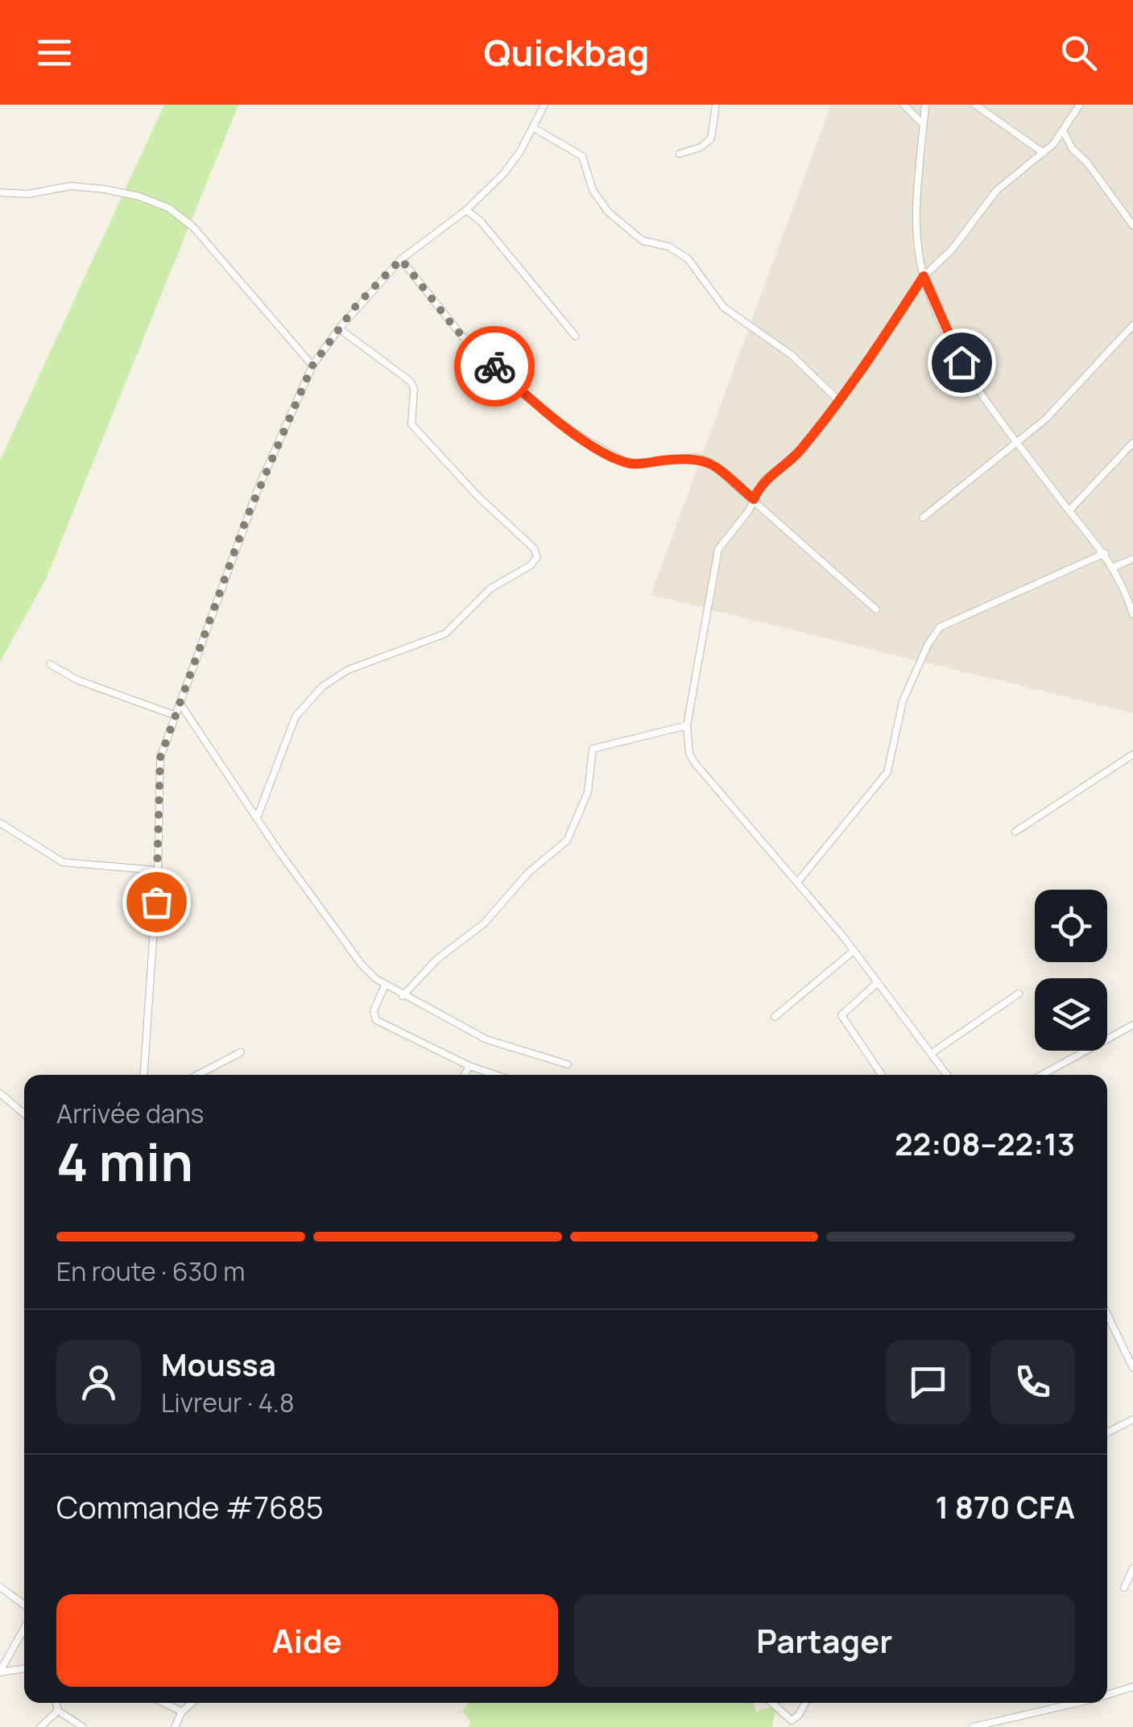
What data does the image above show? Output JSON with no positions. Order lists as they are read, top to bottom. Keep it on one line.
{"page":{"header":"Quickbag","heading":["4 min","Arrivée dans","22:08–22:13"],"panel":["Moussa","Livreur · 4.8","Commande #7685","1 870 CFA"],"bar":"En route · 630 m","buttons":["Aide","Partager"]}}
